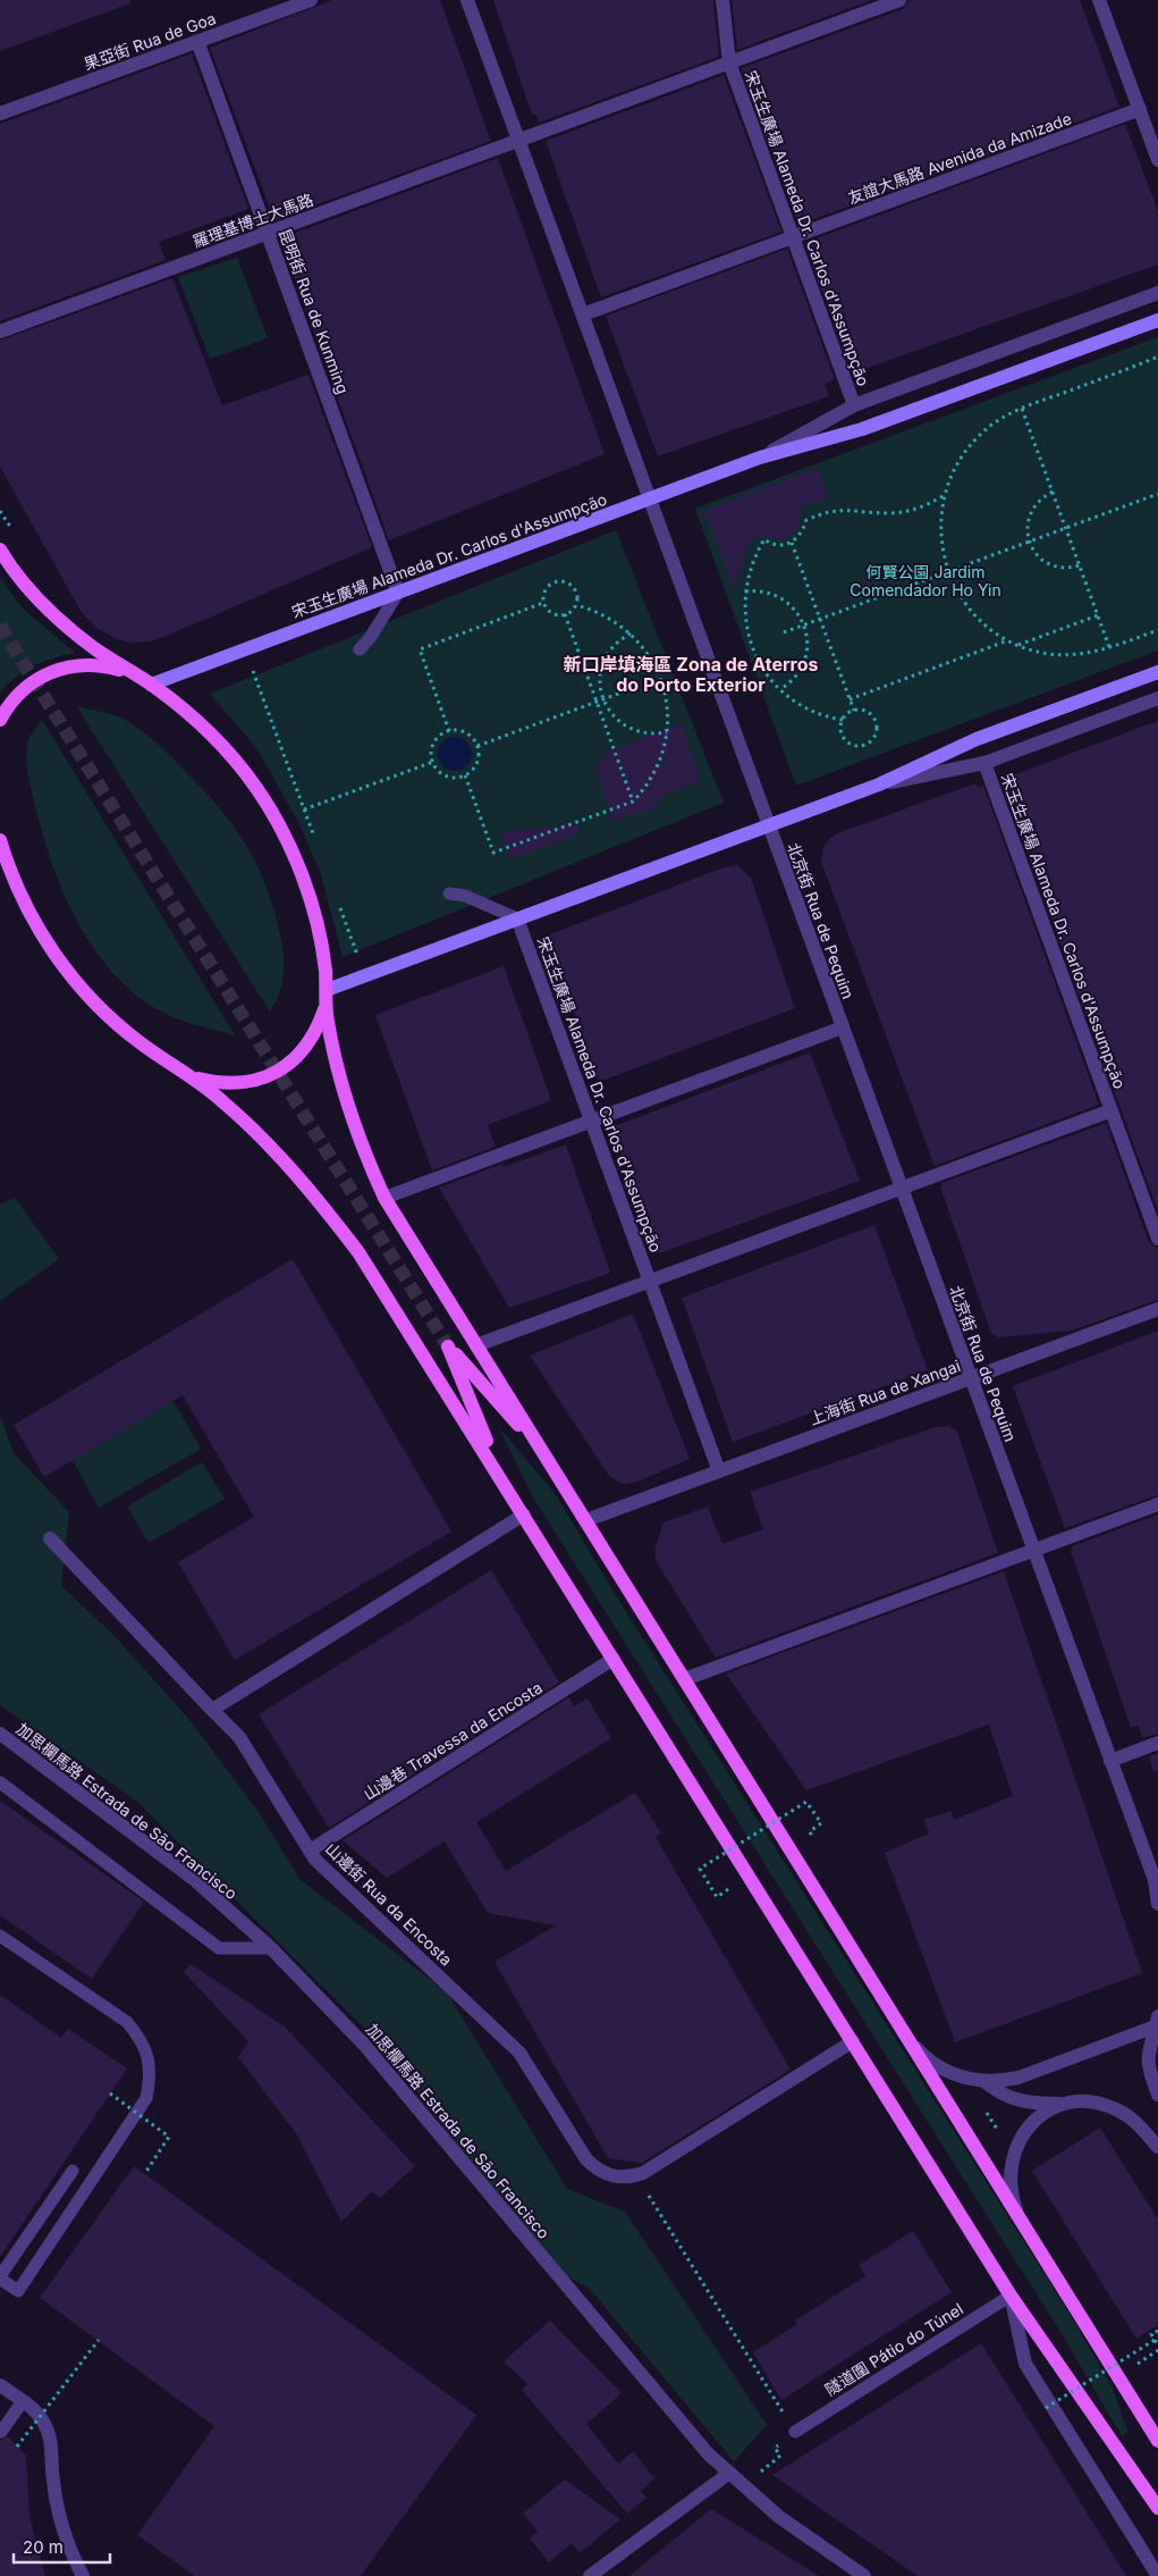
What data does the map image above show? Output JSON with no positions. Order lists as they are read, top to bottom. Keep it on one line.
{"streets":{"main road":["宋玉生廣場 Alameda Dr. Carlos d'Assumpção"],"street":["果亞街 Rua de Goa","友誼大馬路 Avenida da Amizade","羅理基博士大馬路","昆明街 Rua de Kunming","北京街 Rua de Pequim","上海街 Rua de Xangai","山邊巷 Travessa da Encosta","加思欄馬路 Estrada de São Francisco","山邊街 Rua da Encosta"],"lane":["隧道圍 Pátio do Túnel"]},"crossings":[["果亞街 Rua de Goa","昆明街 Rua de Kunming"],["友誼大馬路 Avenida da Amizade","宋玉生廣場 Alameda Dr. Carlos d'Assumpção"],["友誼大馬路 Avenida da Amizade","北京街 Rua de Pequim"],["羅理基博士大馬路","宋玉生廣場 Alameda Dr. Carlos d'Assumpção"],["羅理基博士大馬路","昆明街 Rua de Kunming"],["羅理基博士大馬路","北京街 Rua de Pequim"],["宋玉生廣場 Alameda Dr. Carlos d'Assumpção","昆明街 Rua de Kunming"],["宋玉生廣場 Alameda Dr. Carlos d'Assumpção","北京街 Rua de Pequim"],["北京街 Rua de Pequim","上海街 Rua de Xangai"],["山邊巷 Travessa da Encosta","山邊街 Rua da Encosta"]],"districts":["新口岸填海區 Zona de Aterros do Porto Exterior"],"parks":["何賢公園 Jardim Comendador Ho Yin"],"scale_bar":"20 m"}
